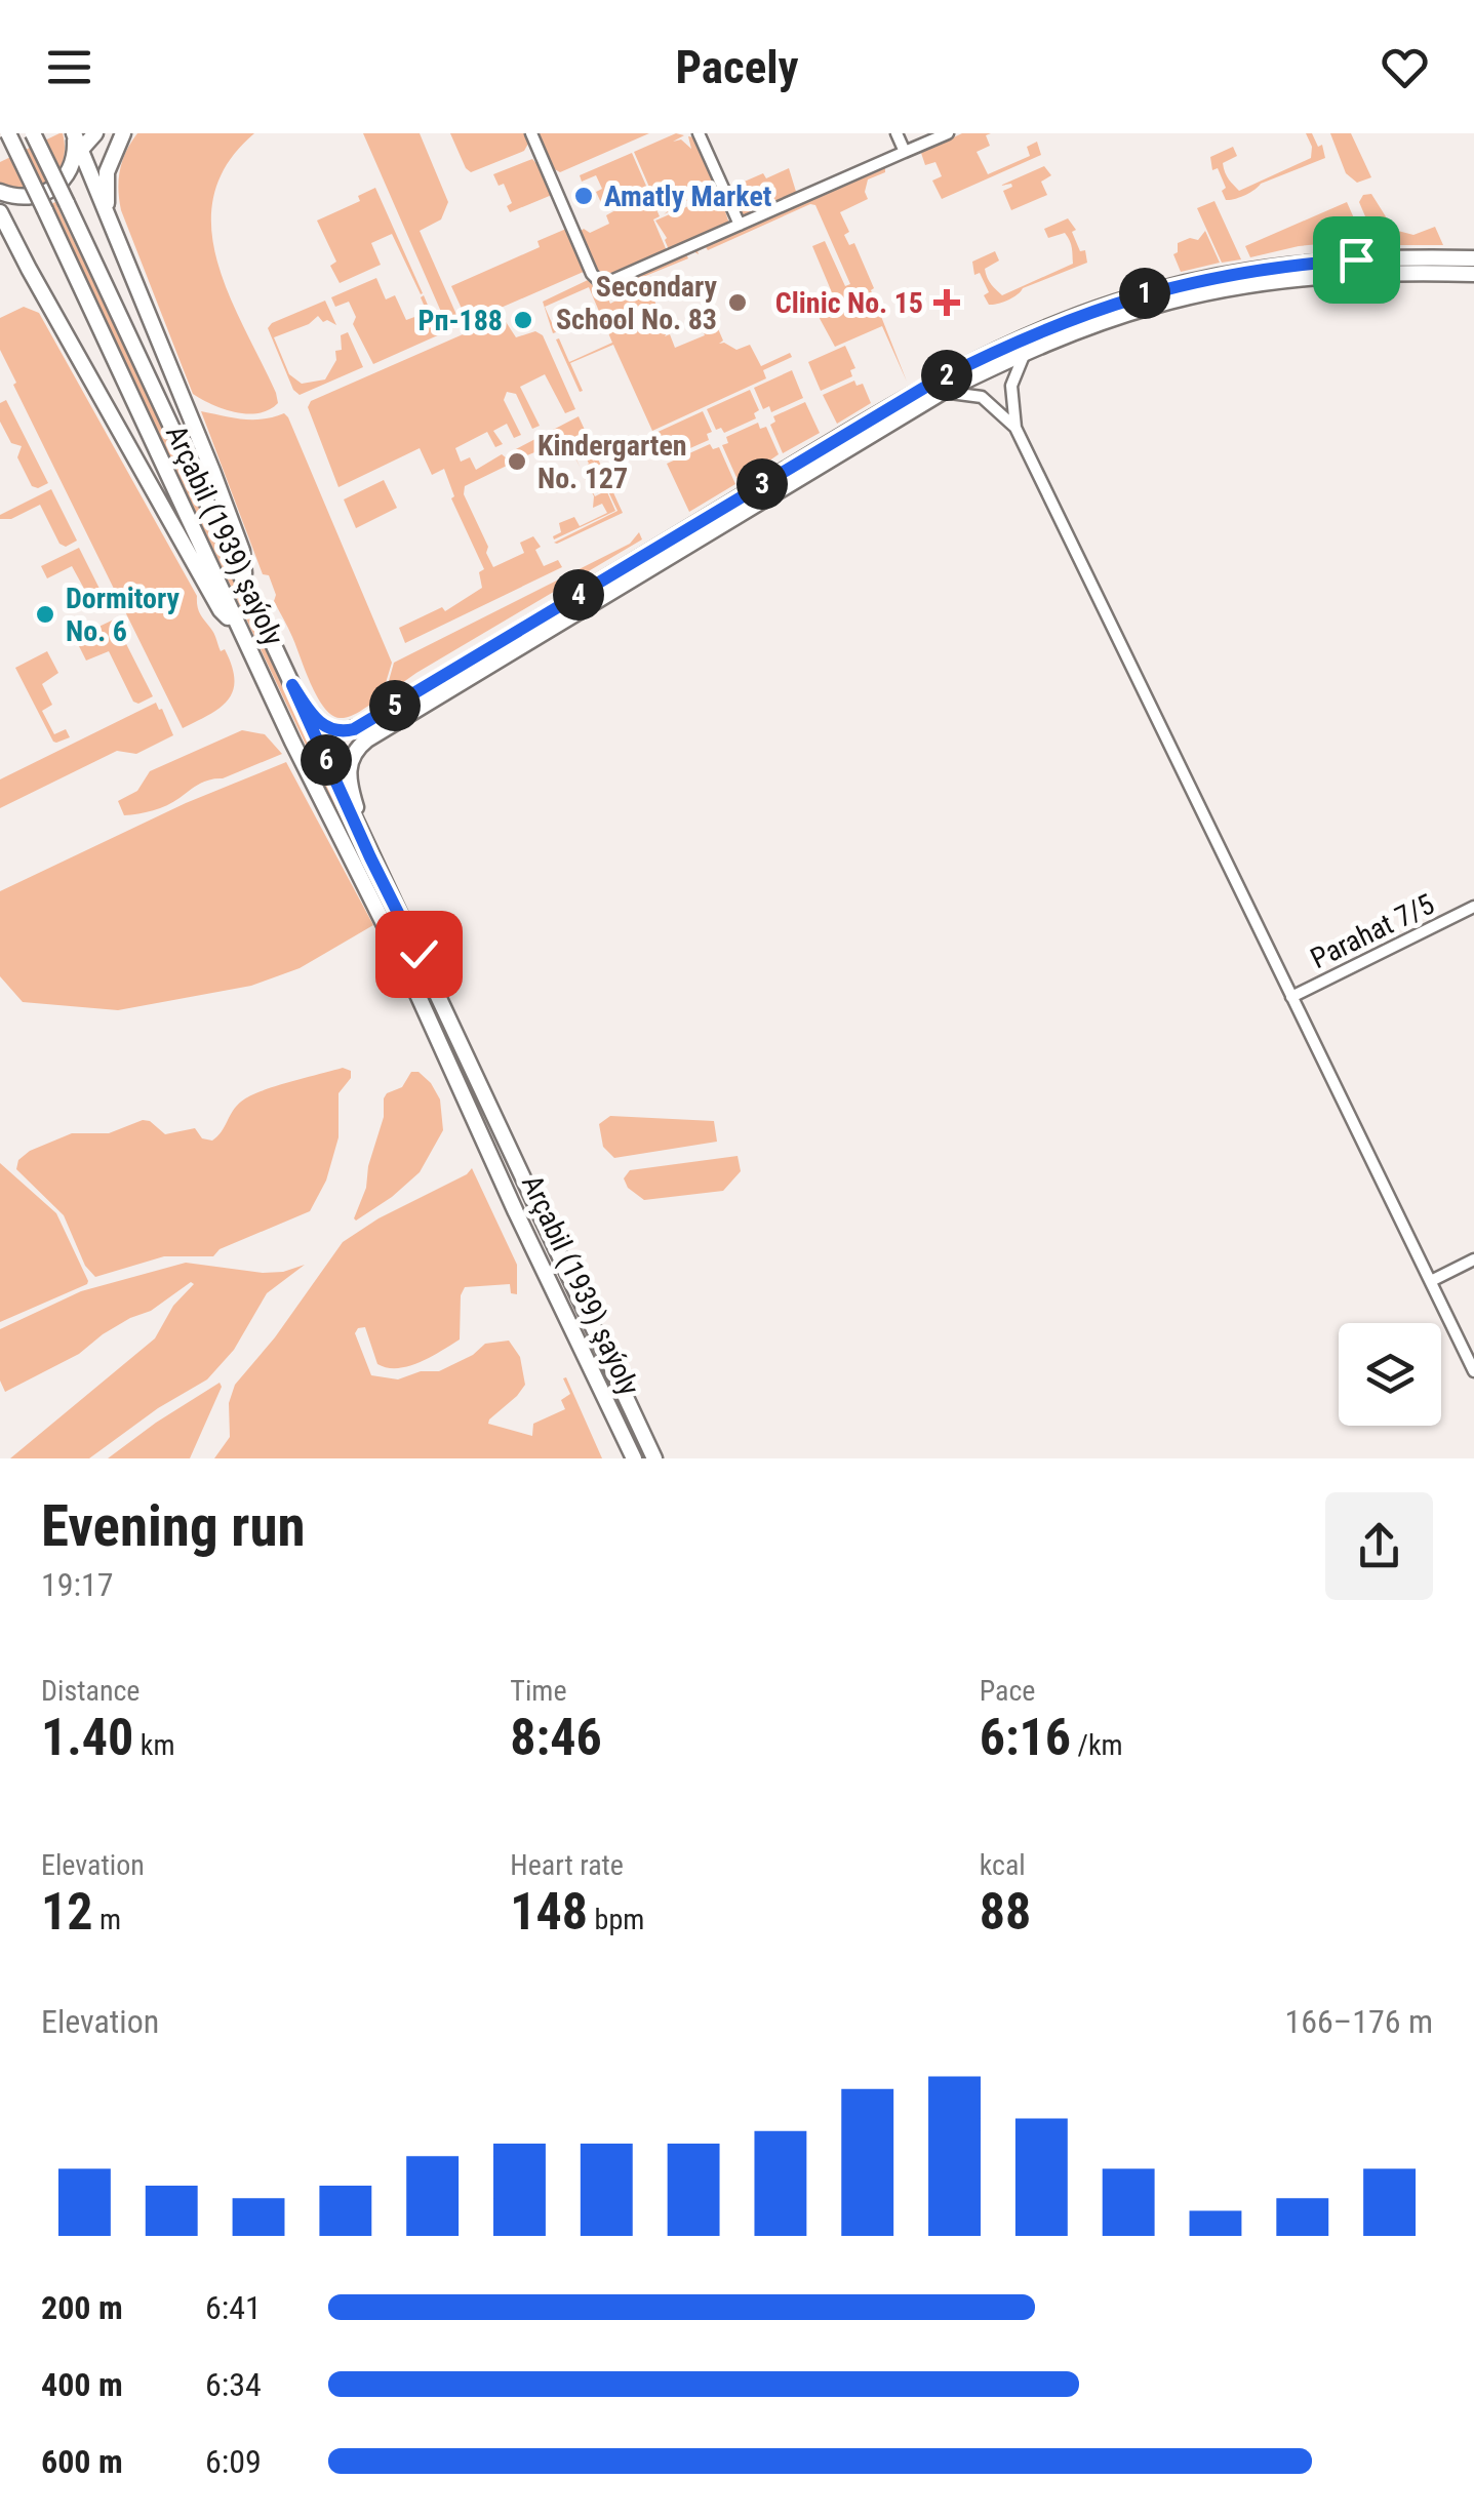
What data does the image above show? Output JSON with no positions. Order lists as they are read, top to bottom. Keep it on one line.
{"streets":{"main road":["Arçabil (1939) şaýoly"],"street":["Parahat 7/5"]},"places":{"other":["Amatly Market","Secondary School No. 83","Рп-188","Kindergarten No. 127","Dormitory No. 6"],"health":["Clinic No. 15"]},"page":{"header":"Pacely","pins":["1","2","3","4","5","6"],"heading":["Evening run","19:17"],"stats":[["Distance","1.40 km"],["Time","8:46"],["Pace","6:16 /km"],["Elevation","12 m"],["Heart rate","148 bpm"],["kcal","88"]],"chart":["Elevation","166–176 m"],"list":[{"name":"200 m","note":"6:41"},{"name":"400 m","note":"6:34"},{"name":"600 m","note":"6:09"}]}}
